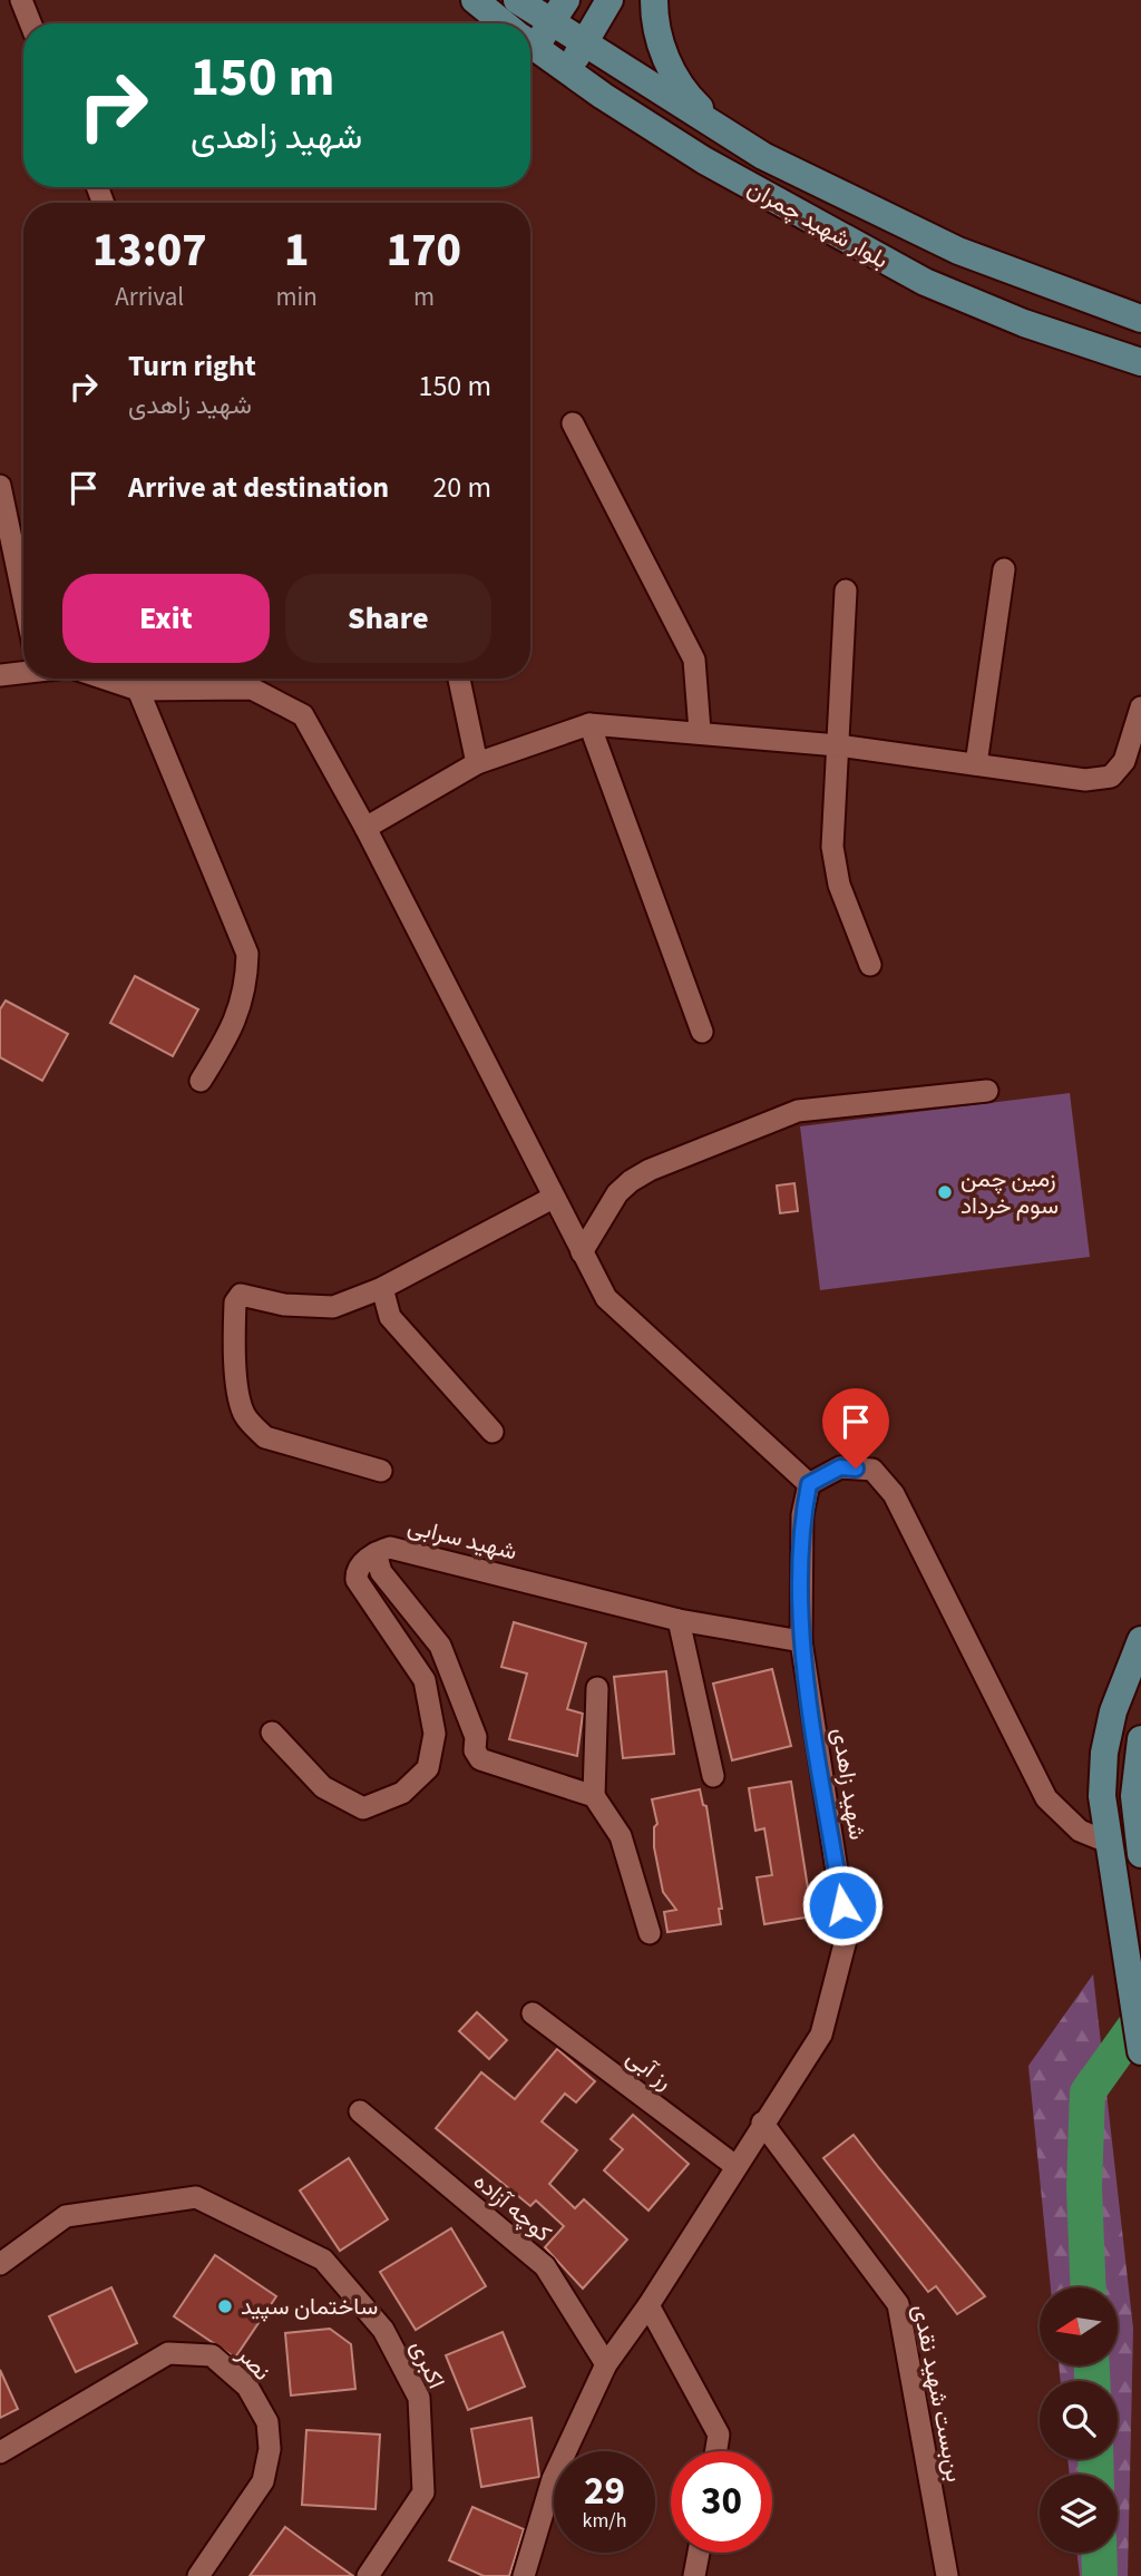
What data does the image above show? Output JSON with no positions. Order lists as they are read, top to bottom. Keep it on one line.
{"streets":{"main road":["بلوار شهید چمران"],"street":["شهید سرابی","شهید زاهدی","رز آبی","کوچه آزاده","نصر","اکبری","بن‌بست شهید نقدی"]},"crossings":[["شهید سرابی","شهید زاهدی"],["شهید زاهدی","رز آبی"],["شهید زاهدی","کوچه آزاده"],["شهید زاهدی","بن‌بست شهید نقدی"]],"places":["زمین چمن سوم خرداد","ساختمان سپید"],"north":"left","page":{"turn":["150 m","شهید زاهدی"],"eta":["13:07","Arrival","1","min","170","m"],"list":[{"name":"Turn right","note":"شهید زاهدی","value":"150 m"},{"name":"Arrive at destination","value":"20 m"}],"buttons":["Exit","Share"],"speed":"29 km/h","limit":"30"}}
